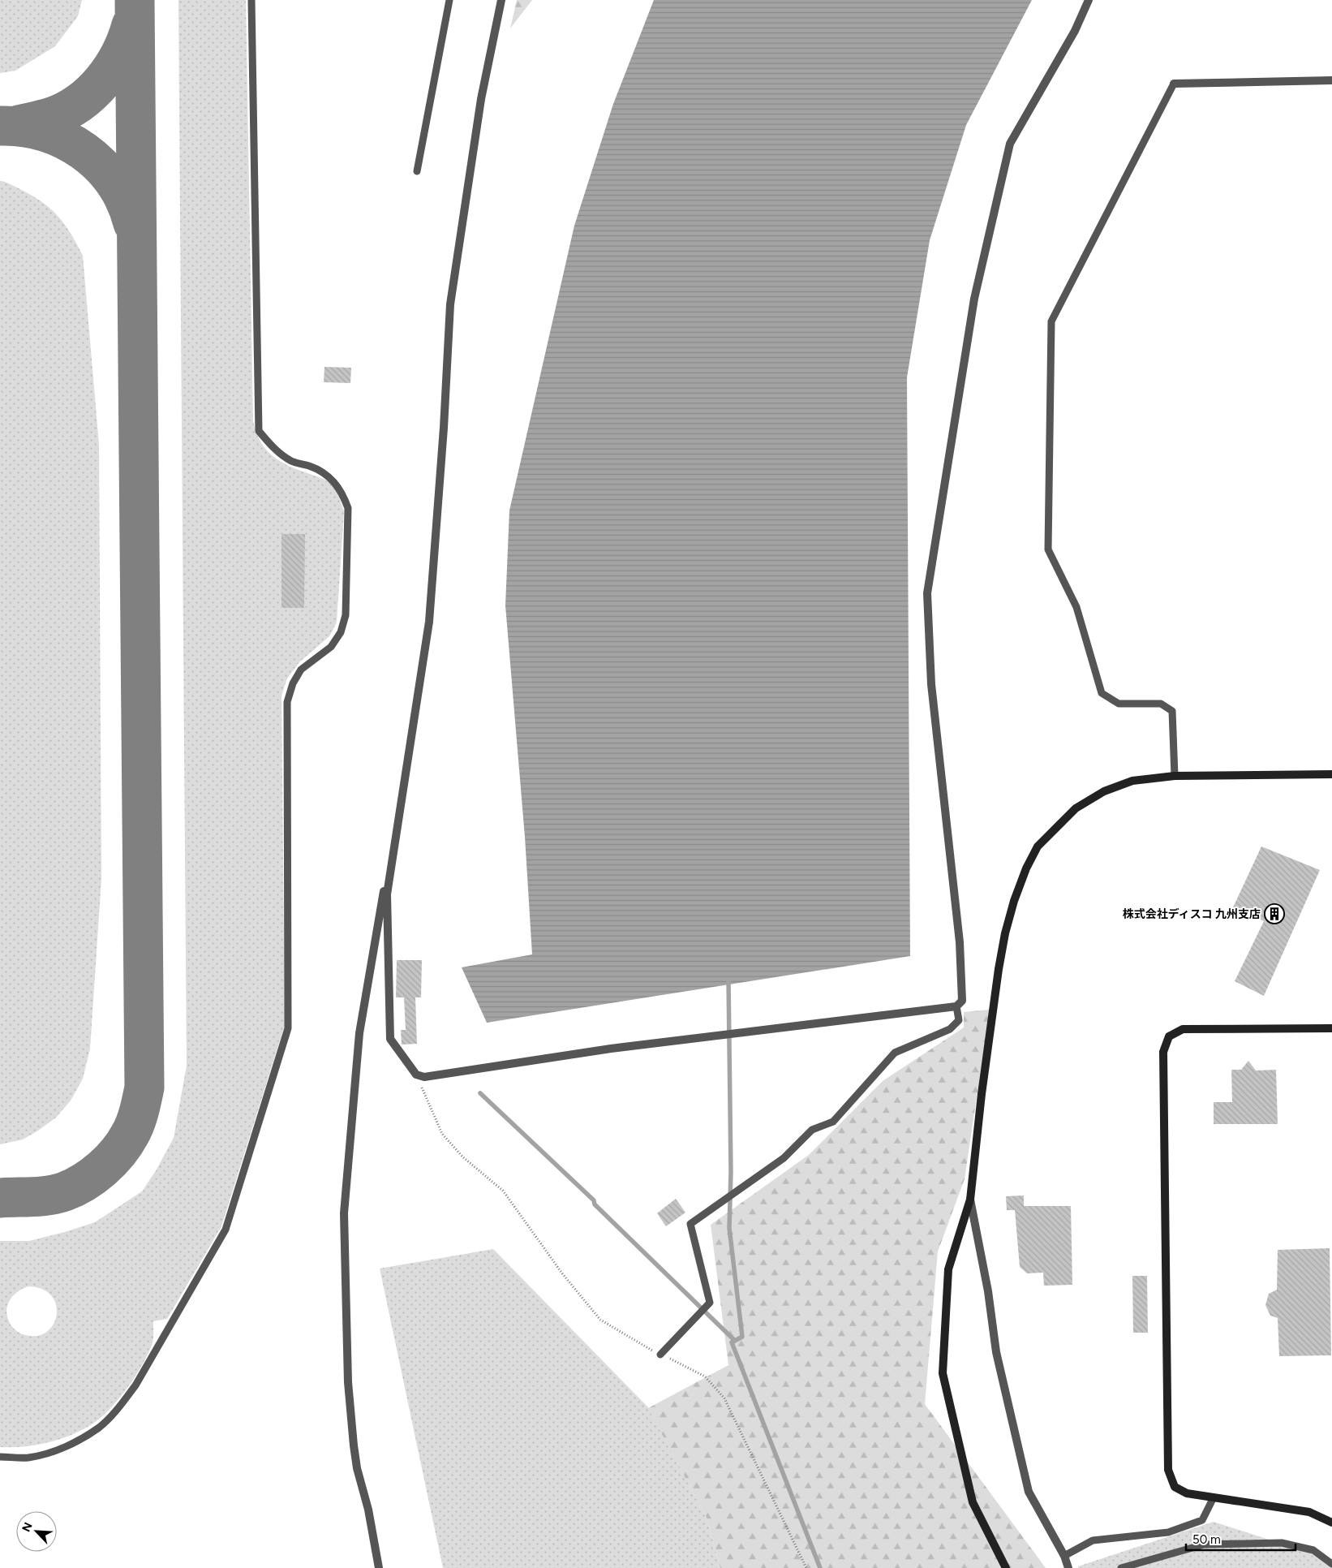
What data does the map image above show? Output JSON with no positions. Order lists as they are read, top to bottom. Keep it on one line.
{"places":{"building":["株式会社ディスコ 九州支店"]},"scale_bar":"50 m","north":"top left"}
